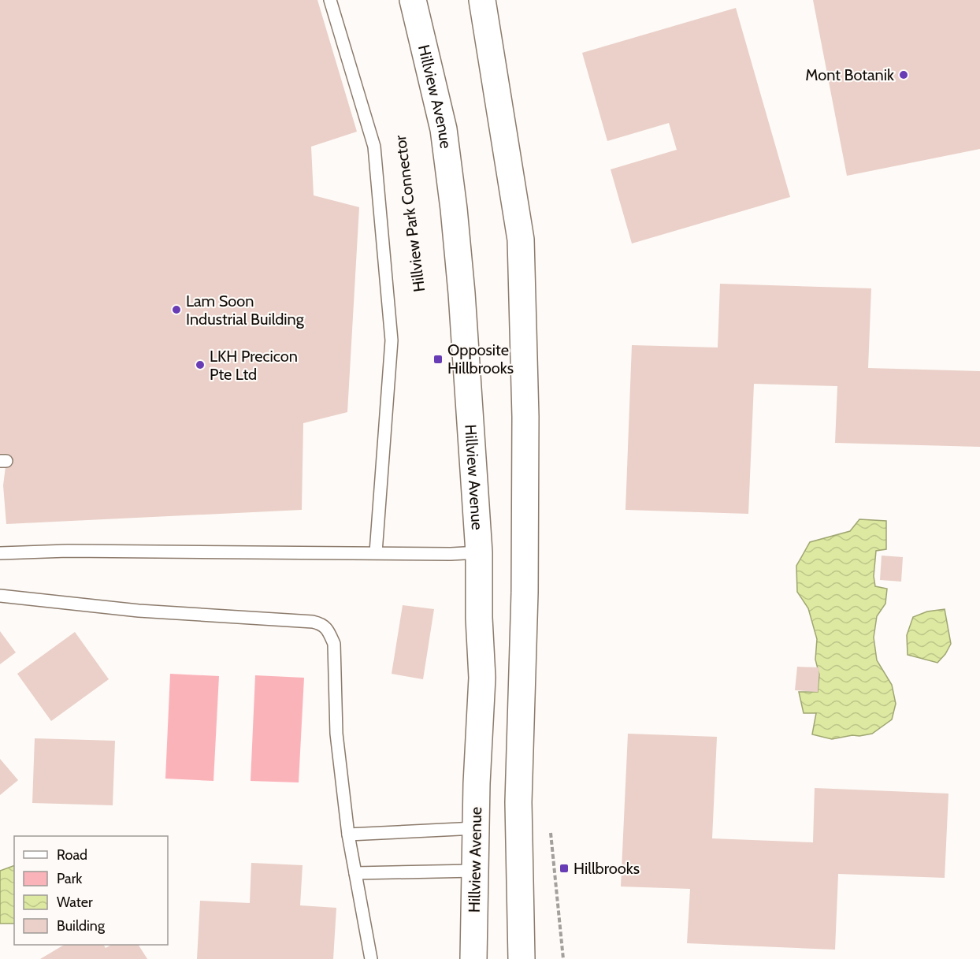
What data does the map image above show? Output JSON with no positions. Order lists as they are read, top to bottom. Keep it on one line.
{"streets":{"street":["Hillview Avenue"]},"places":{"other":["Mont Botanik","Lam Soon Industrial Building","LKH Precicon Pte Ltd"],"transit":["Opposite Hillbrooks","Hillbrooks"]},"legend":["Road","Park","Water","Building"]}
